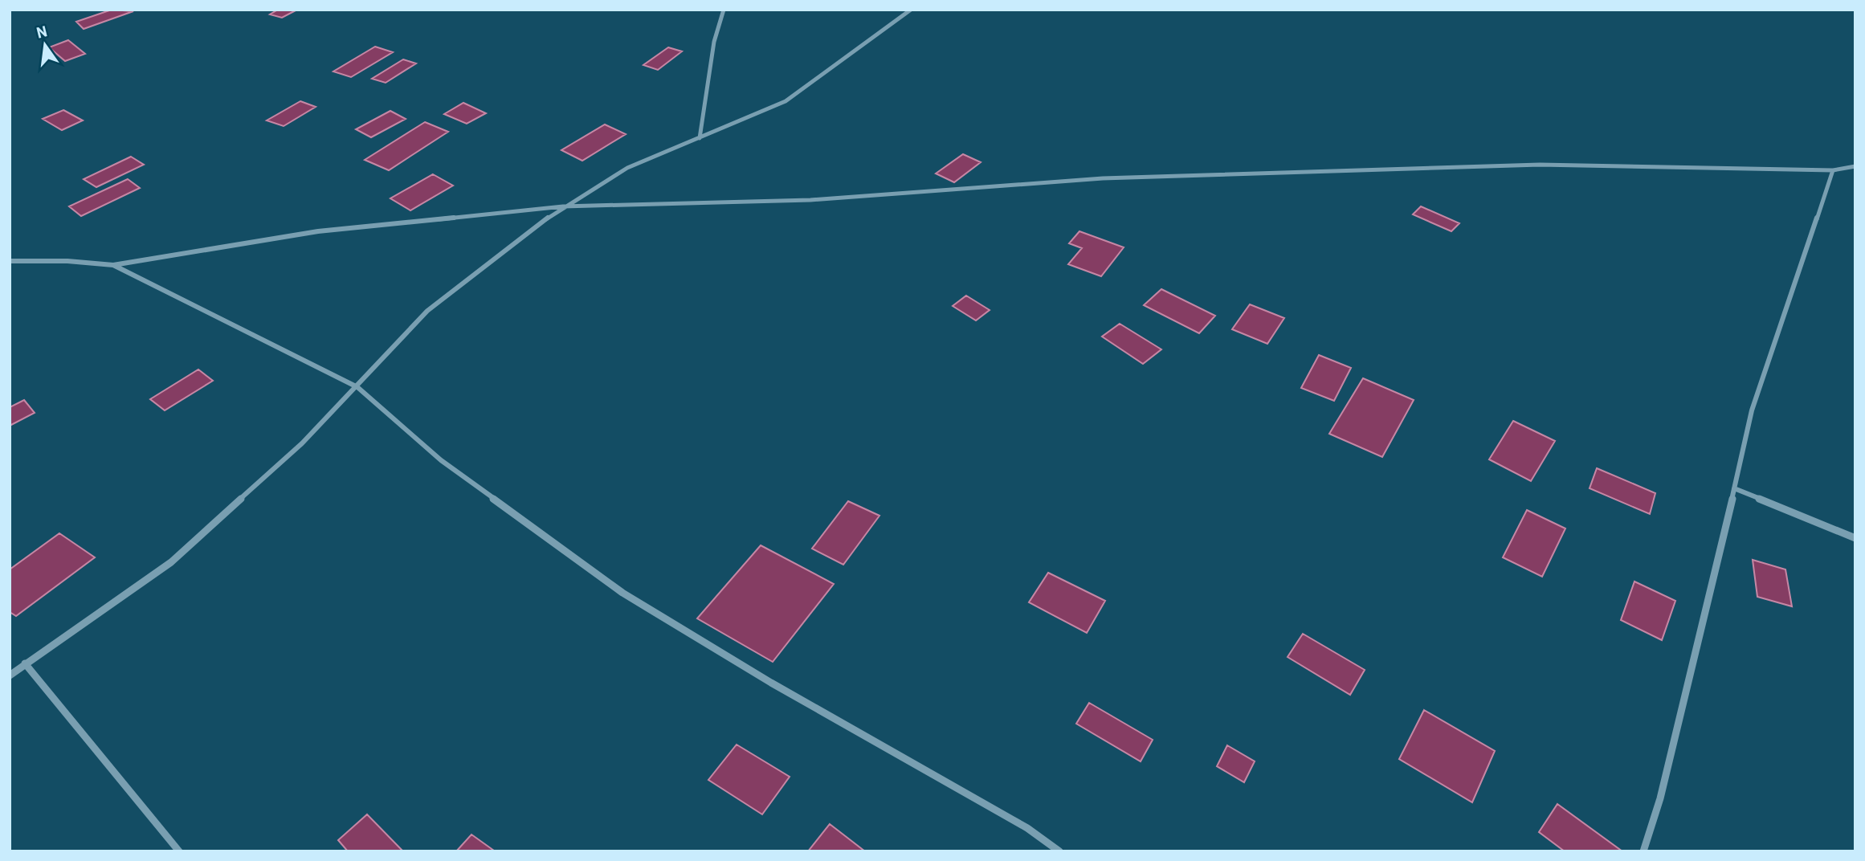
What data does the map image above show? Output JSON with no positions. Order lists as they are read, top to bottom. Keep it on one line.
{"north":"top"}
